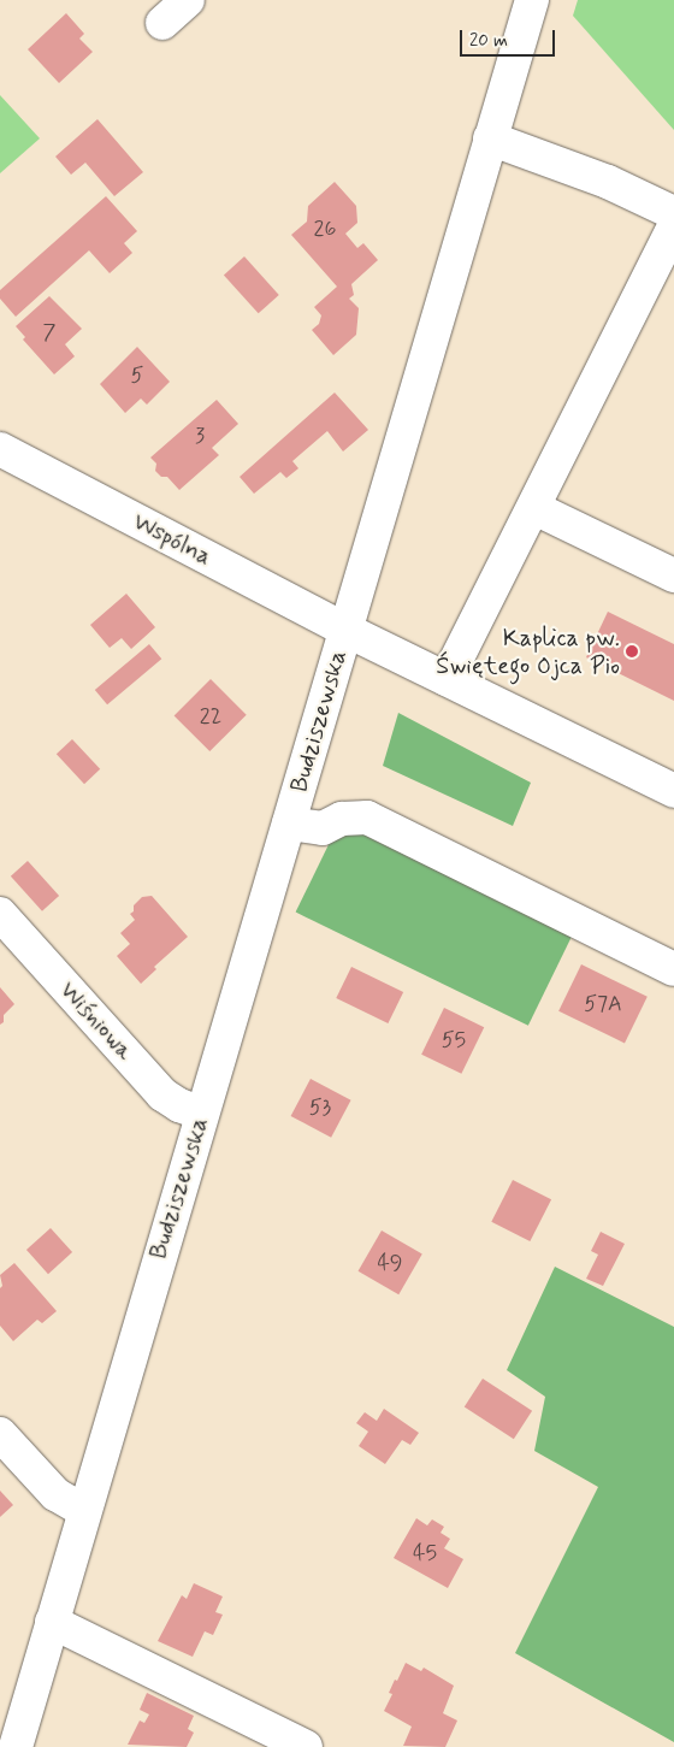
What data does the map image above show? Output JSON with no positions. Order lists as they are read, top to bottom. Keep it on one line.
{"streets":{"street":["Wspólna","Budziszewska","Wiśniowa"]},"crossings":[["Wspólna","Budziszewska"],["Budziszewska","Wiśniowa"]],"places":["Kaplica pw. Świętego Ojca Pio"],"house_numbers":["26","7","5","3","22","57A","55","53","49","45"],"scale_bar":"20 m"}
